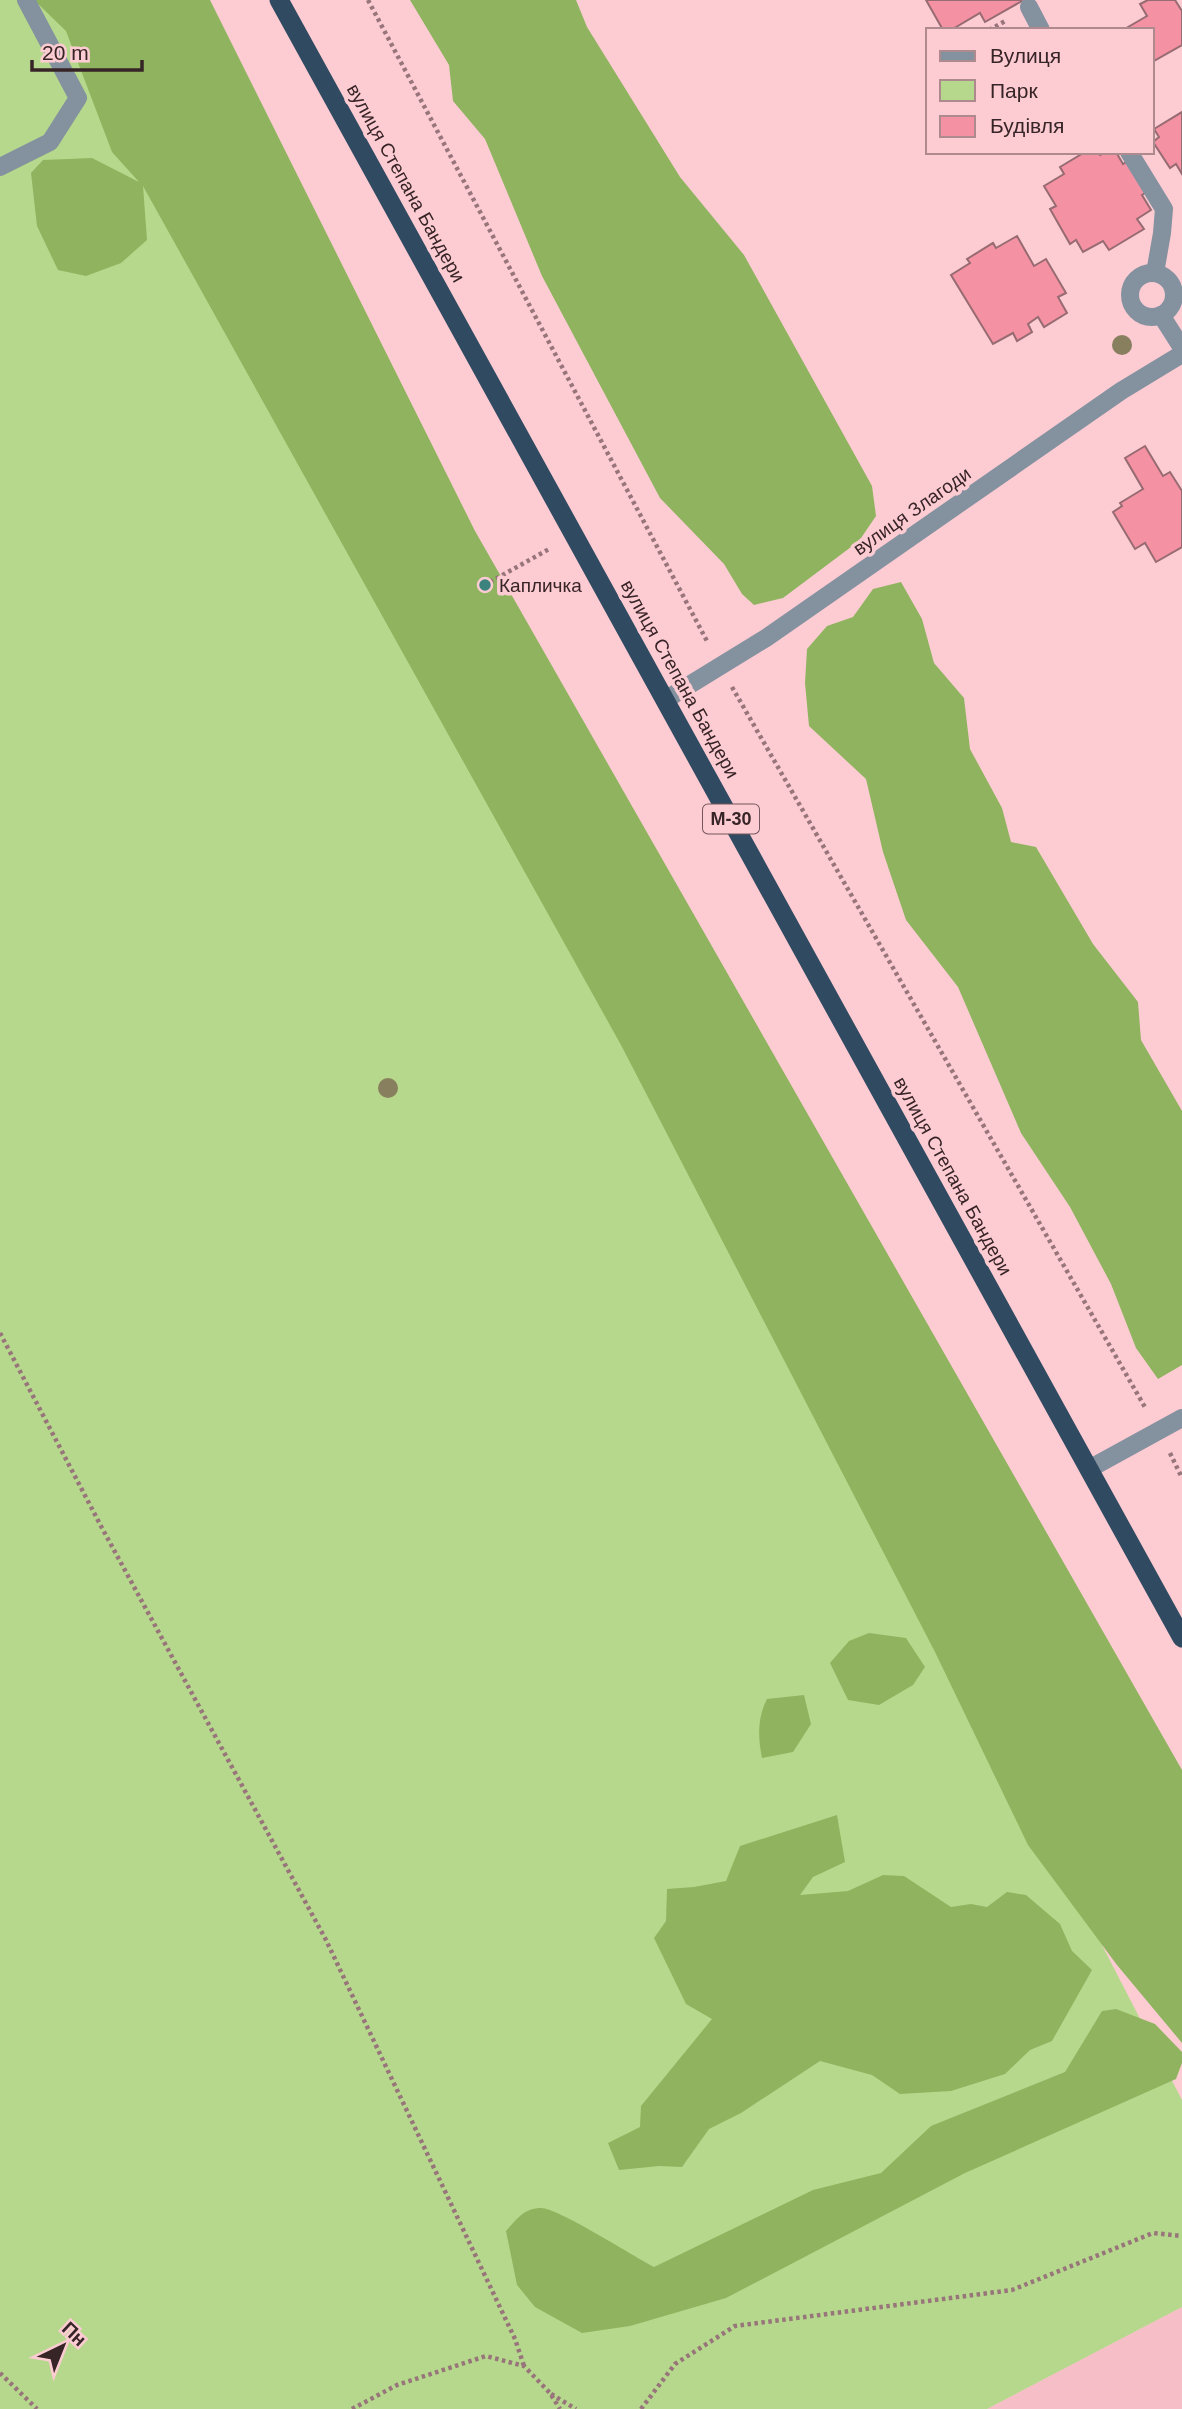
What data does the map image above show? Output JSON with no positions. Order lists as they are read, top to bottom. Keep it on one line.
{"streets":{"highway":["вулиця Степана Бандери","М-30"],"street":["вулиця Злагоди"]},"crossings":[["вулиця Степана Бандери","вулиця Злагоди"]],"places":["Капличка"],"legend":["Вулиця","Парк","Будівля"],"scale_bar":"20 m","north":"top right"}
